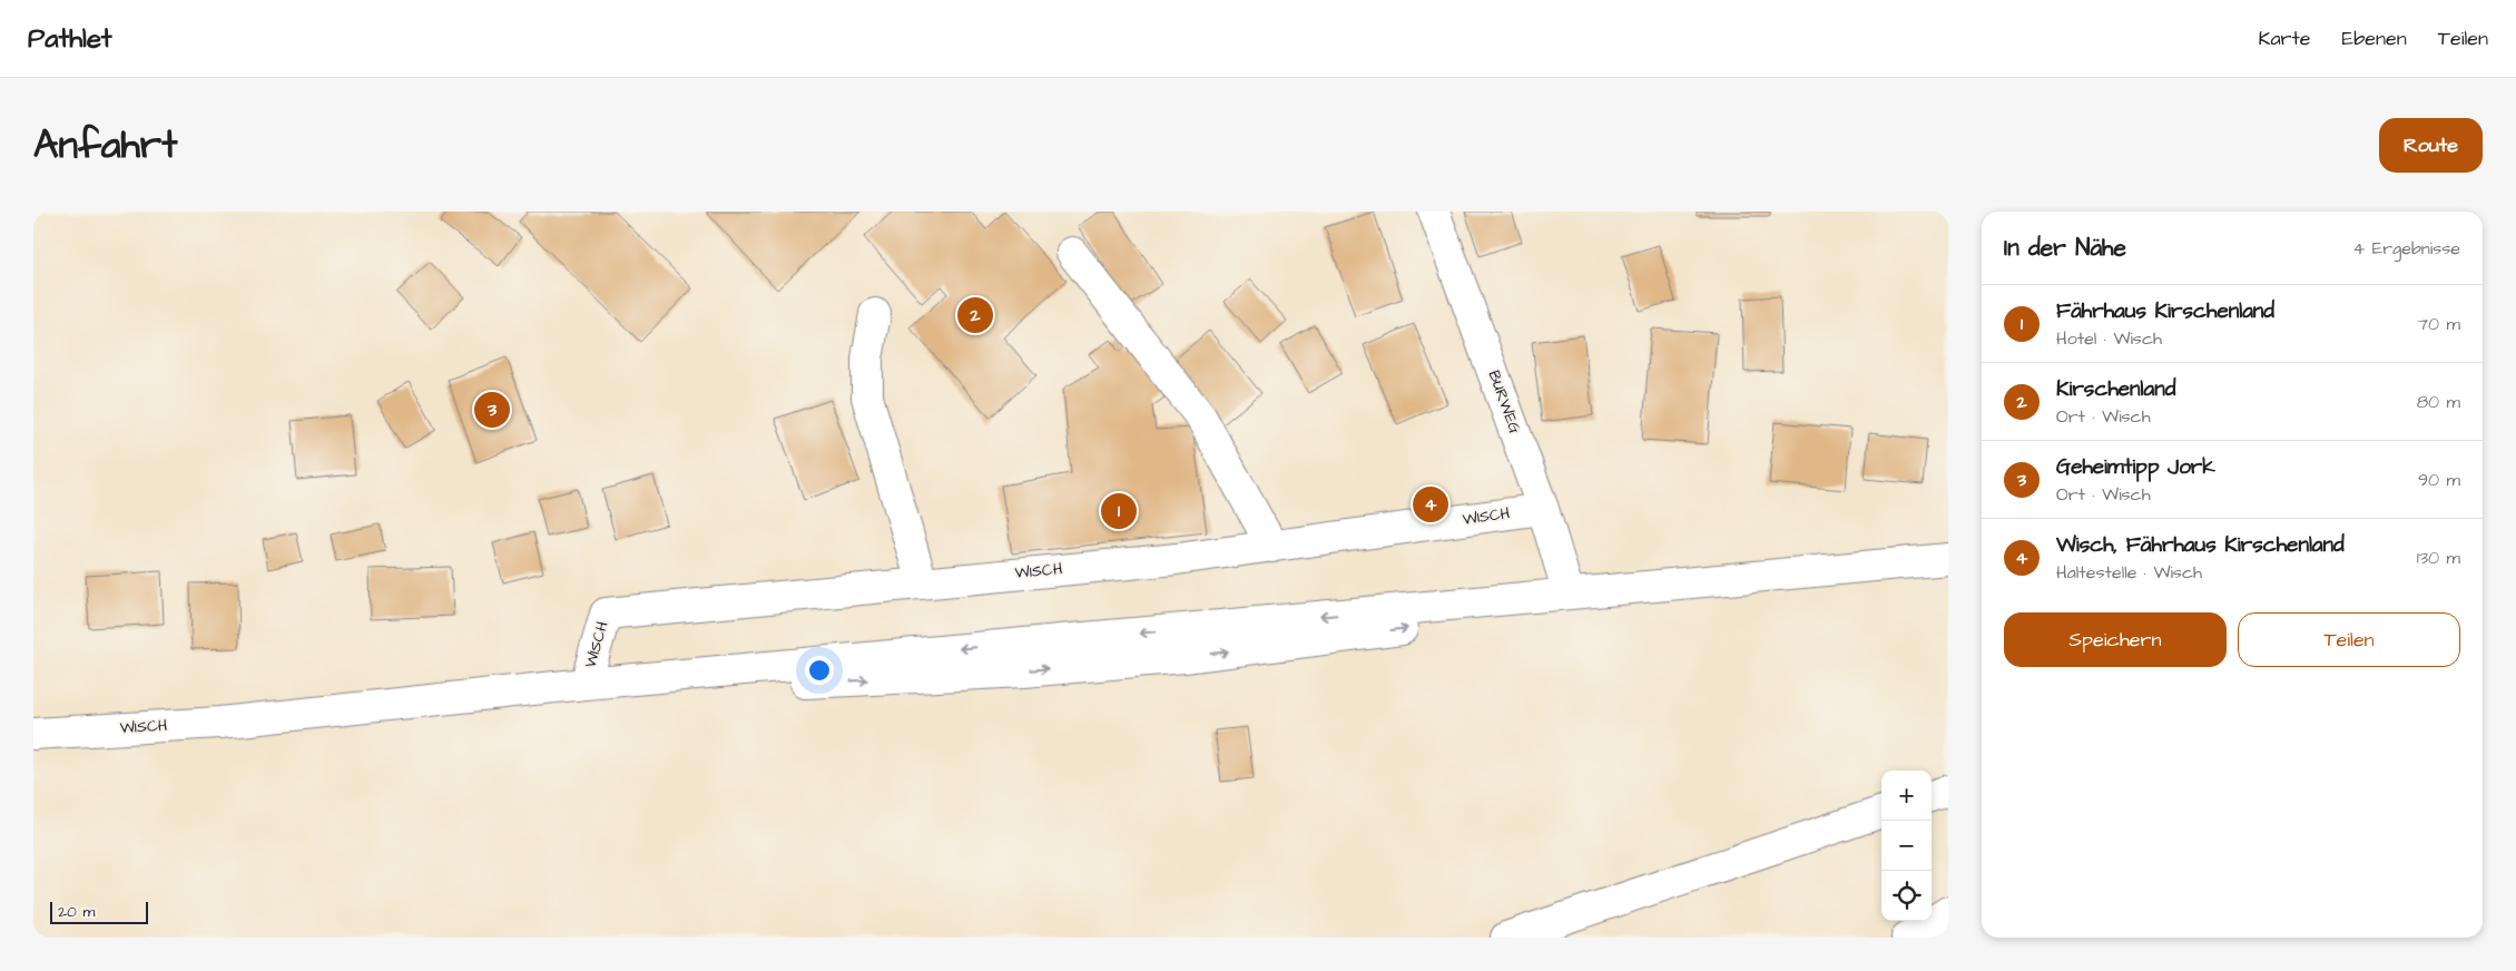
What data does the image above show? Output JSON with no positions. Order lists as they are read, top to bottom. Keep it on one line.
{"streets":{"street":["BURWEG","WISCH"]},"crossings":[["BURWEG","WISCH"]],"scale_bar":"20 m","page":{"header":"Pathlet","nav":["Karte","Ebenen","Teilen"],"title":"Anfahrt","buttons":["Route",["Speichern","Teilen"]],"heading":["In der Nähe","4 Ergebnisse"],"list":[{"mark":"1","name":"Fährhaus Kirschenland","note":"Hotel · Wisch","value":"70 m"},{"mark":"2","name":"Kirschenland","note":"Ort · Wisch","value":"80 m"},{"mark":"3","name":"Geheimtipp Jork","note":"Ort · Wisch","value":"90 m"},{"mark":"4","name":"Wisch, Fährhaus Kirschenland","note":"Haltestelle · Wisch","value":"130 m"}],"pins":["2","3","4","1"],"map_buttons":["+","−"],"scale":"20 m"}}
